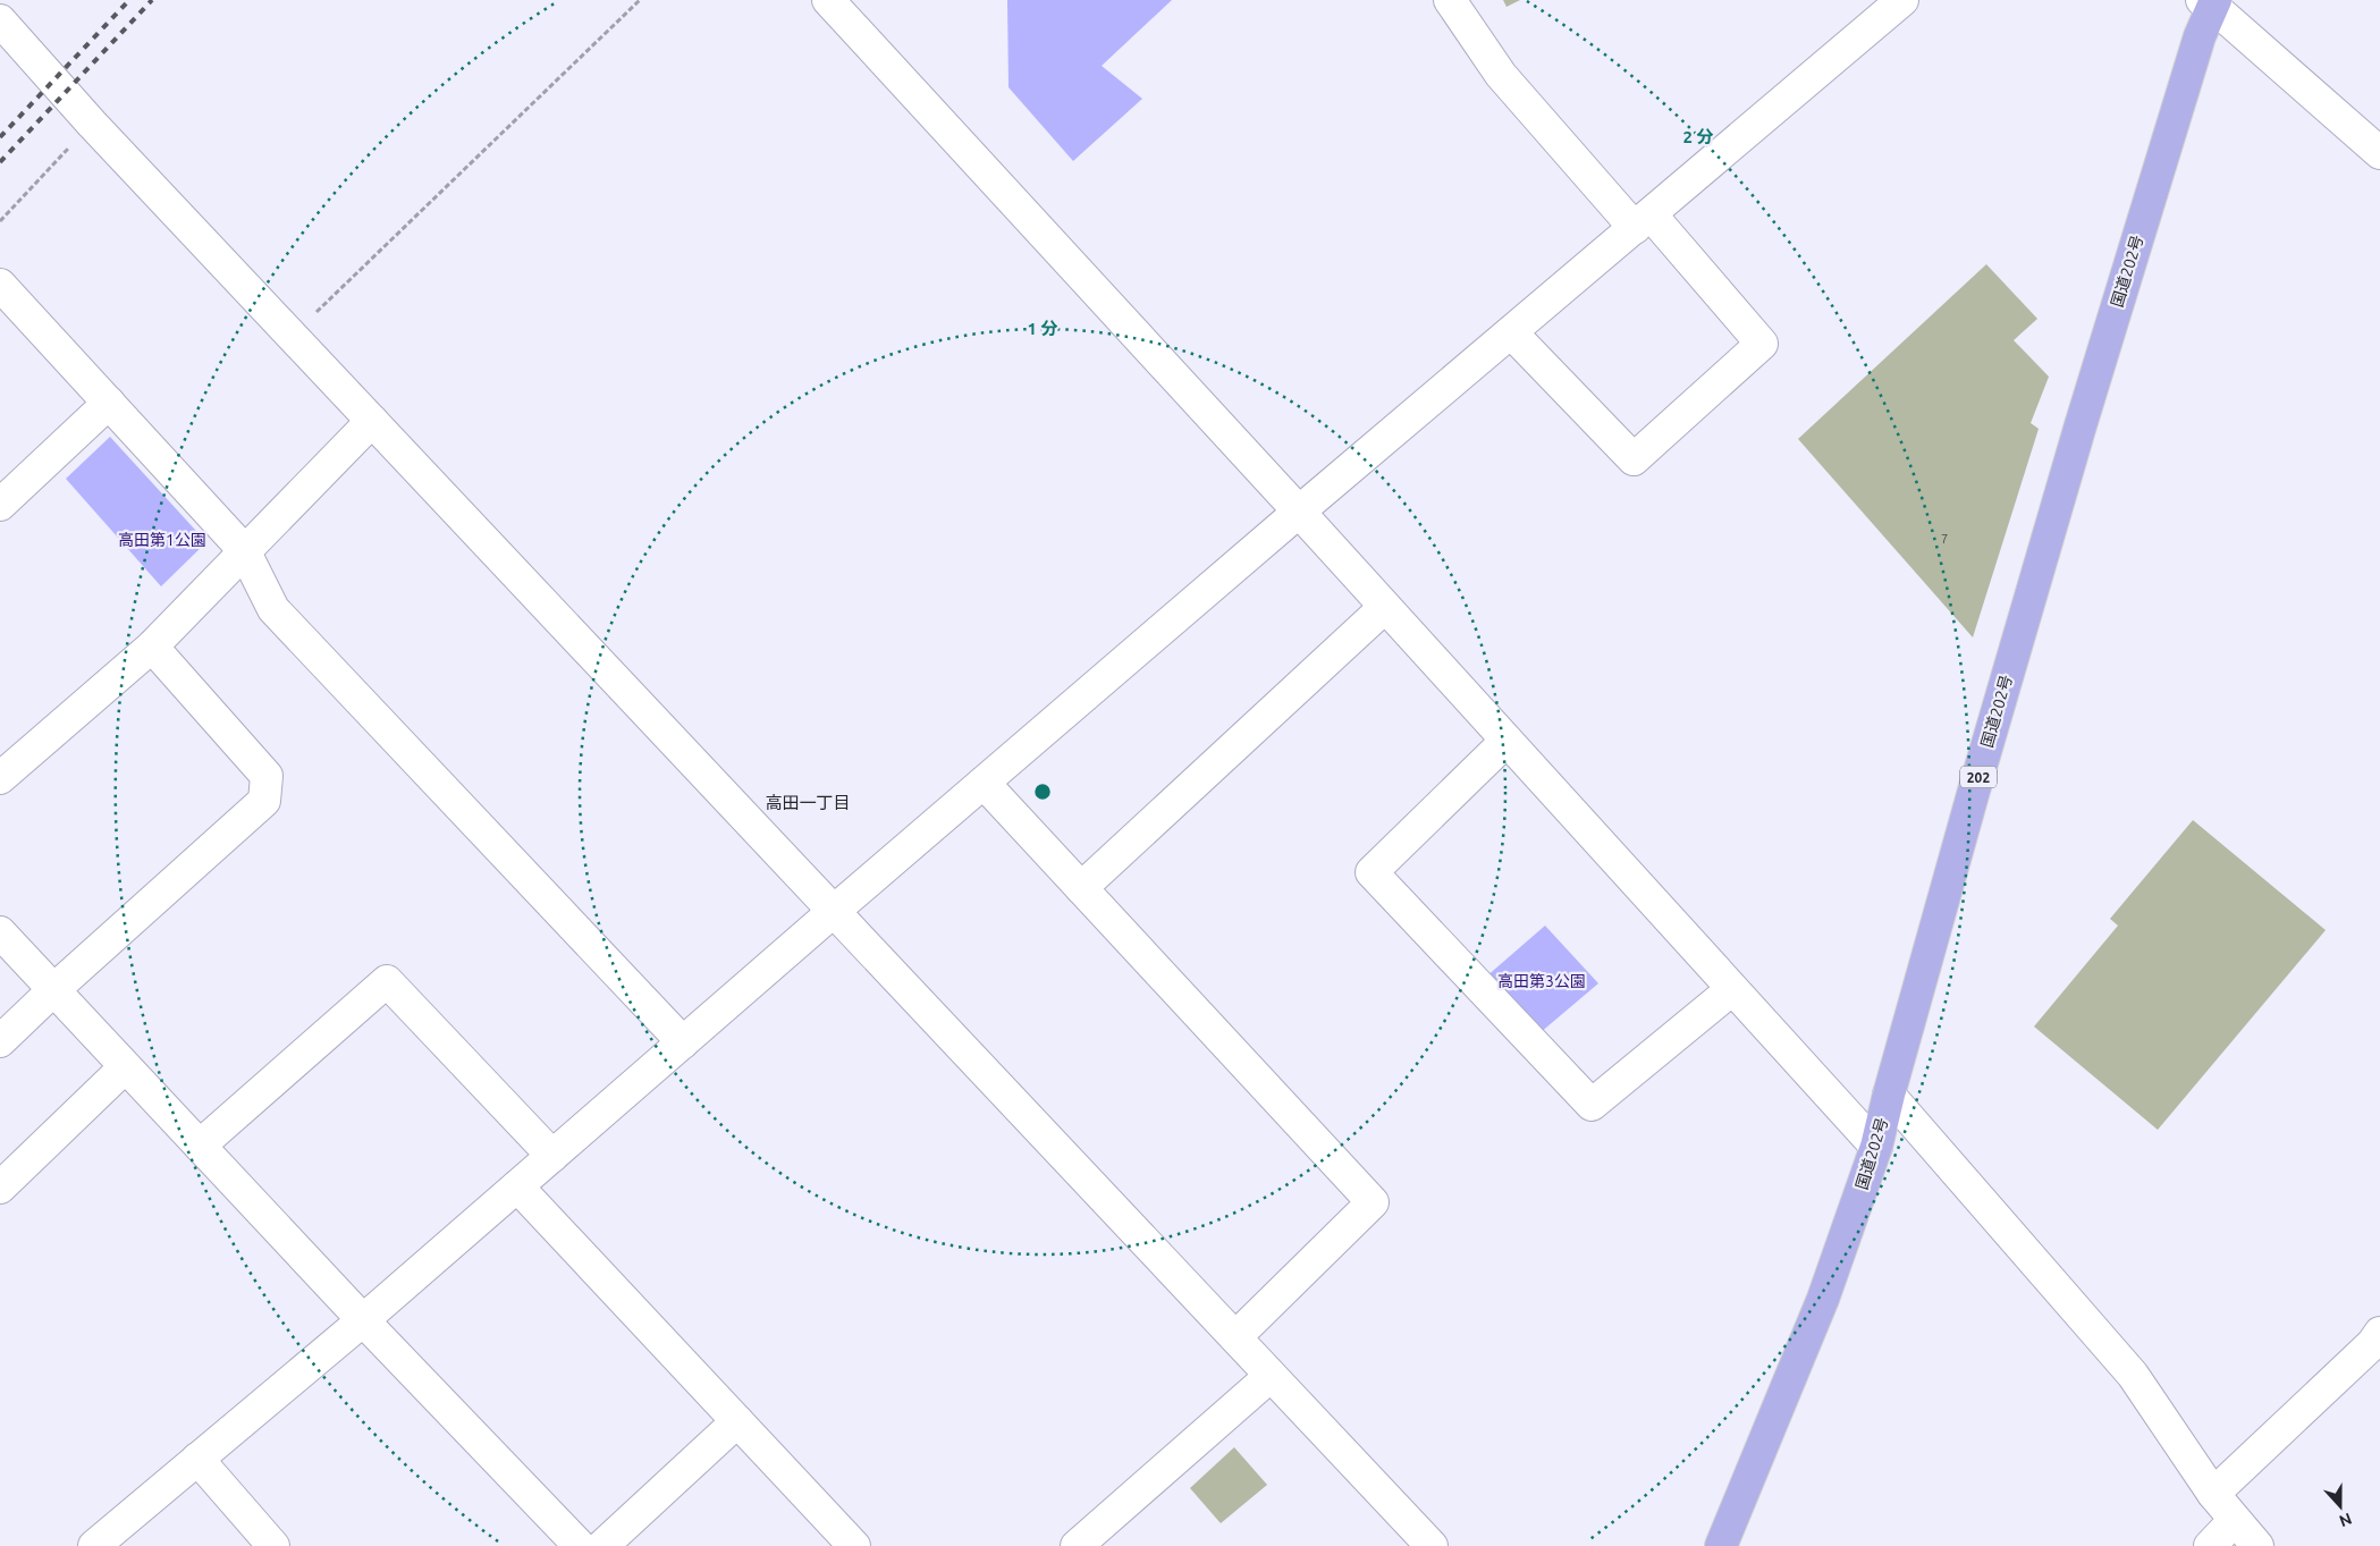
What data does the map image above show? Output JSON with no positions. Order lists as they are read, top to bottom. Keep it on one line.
{"streets":{"highway":["国道202号","202"]},"districts":["高田一丁目"],"parks":["高田第1公園","高田第3公園"],"house_numbers":["7"],"north":"bottom","rings":["2 分","1 分"]}
